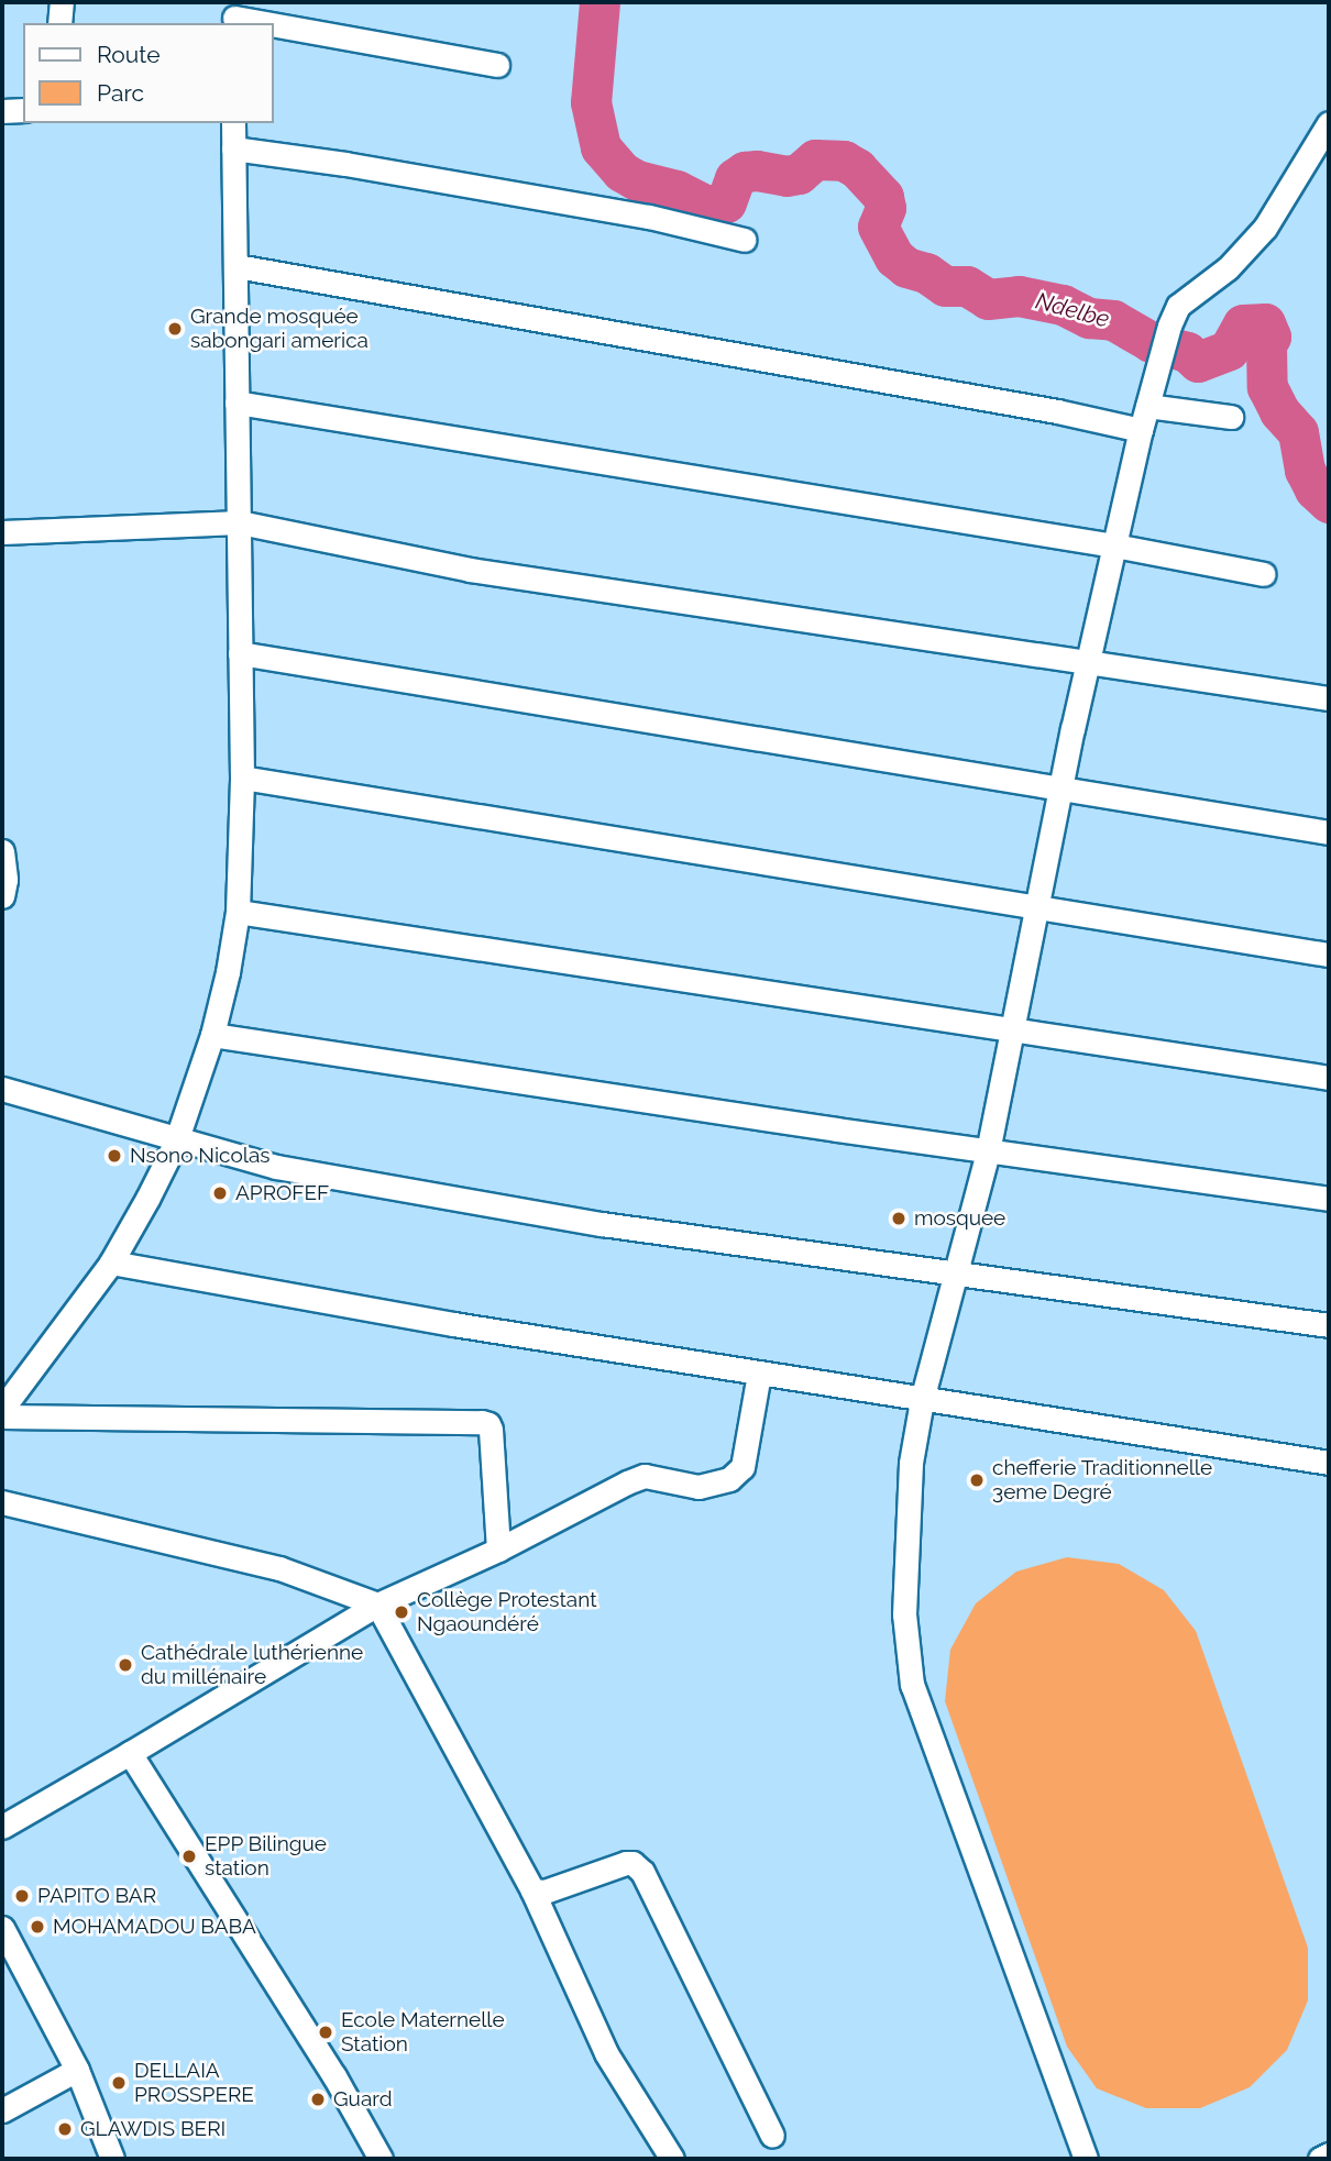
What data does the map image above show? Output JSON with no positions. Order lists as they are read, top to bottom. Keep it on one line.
{"water":["Ndelbe"],"places":["Grande mosquée sabongari america","Nsono Nicolas","APROFEF","mosquee","chefferie Traditionnelle 3eme Degré","Collège Protestant Ngaoundéré","Cathédrale luthérienne du millénaire","EPP Bilingue station","PAPITO BAR","MOHAMADOU BABA","Ecole Maternelle Station","DELLAIA PROSSPERE","Guard","GLAWDIS BERI"],"legend":["Route","Parc"]}
